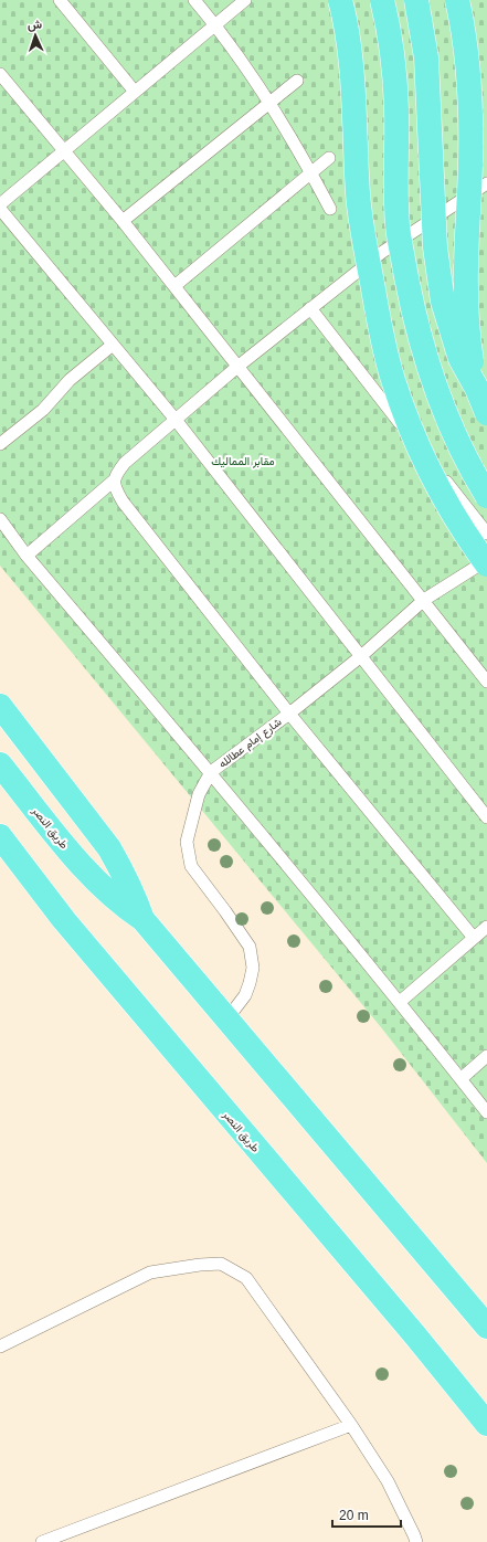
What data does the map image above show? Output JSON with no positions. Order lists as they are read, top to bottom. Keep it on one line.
{"streets":{"highway":["طريق النصر"],"lane":["شارع إمام عطالله"]},"crossings":[["شارع إمام عطالله","طريق النصر"]],"parks":["مقابر المماليك"],"scale_bar":"20 m","north":"top"}
